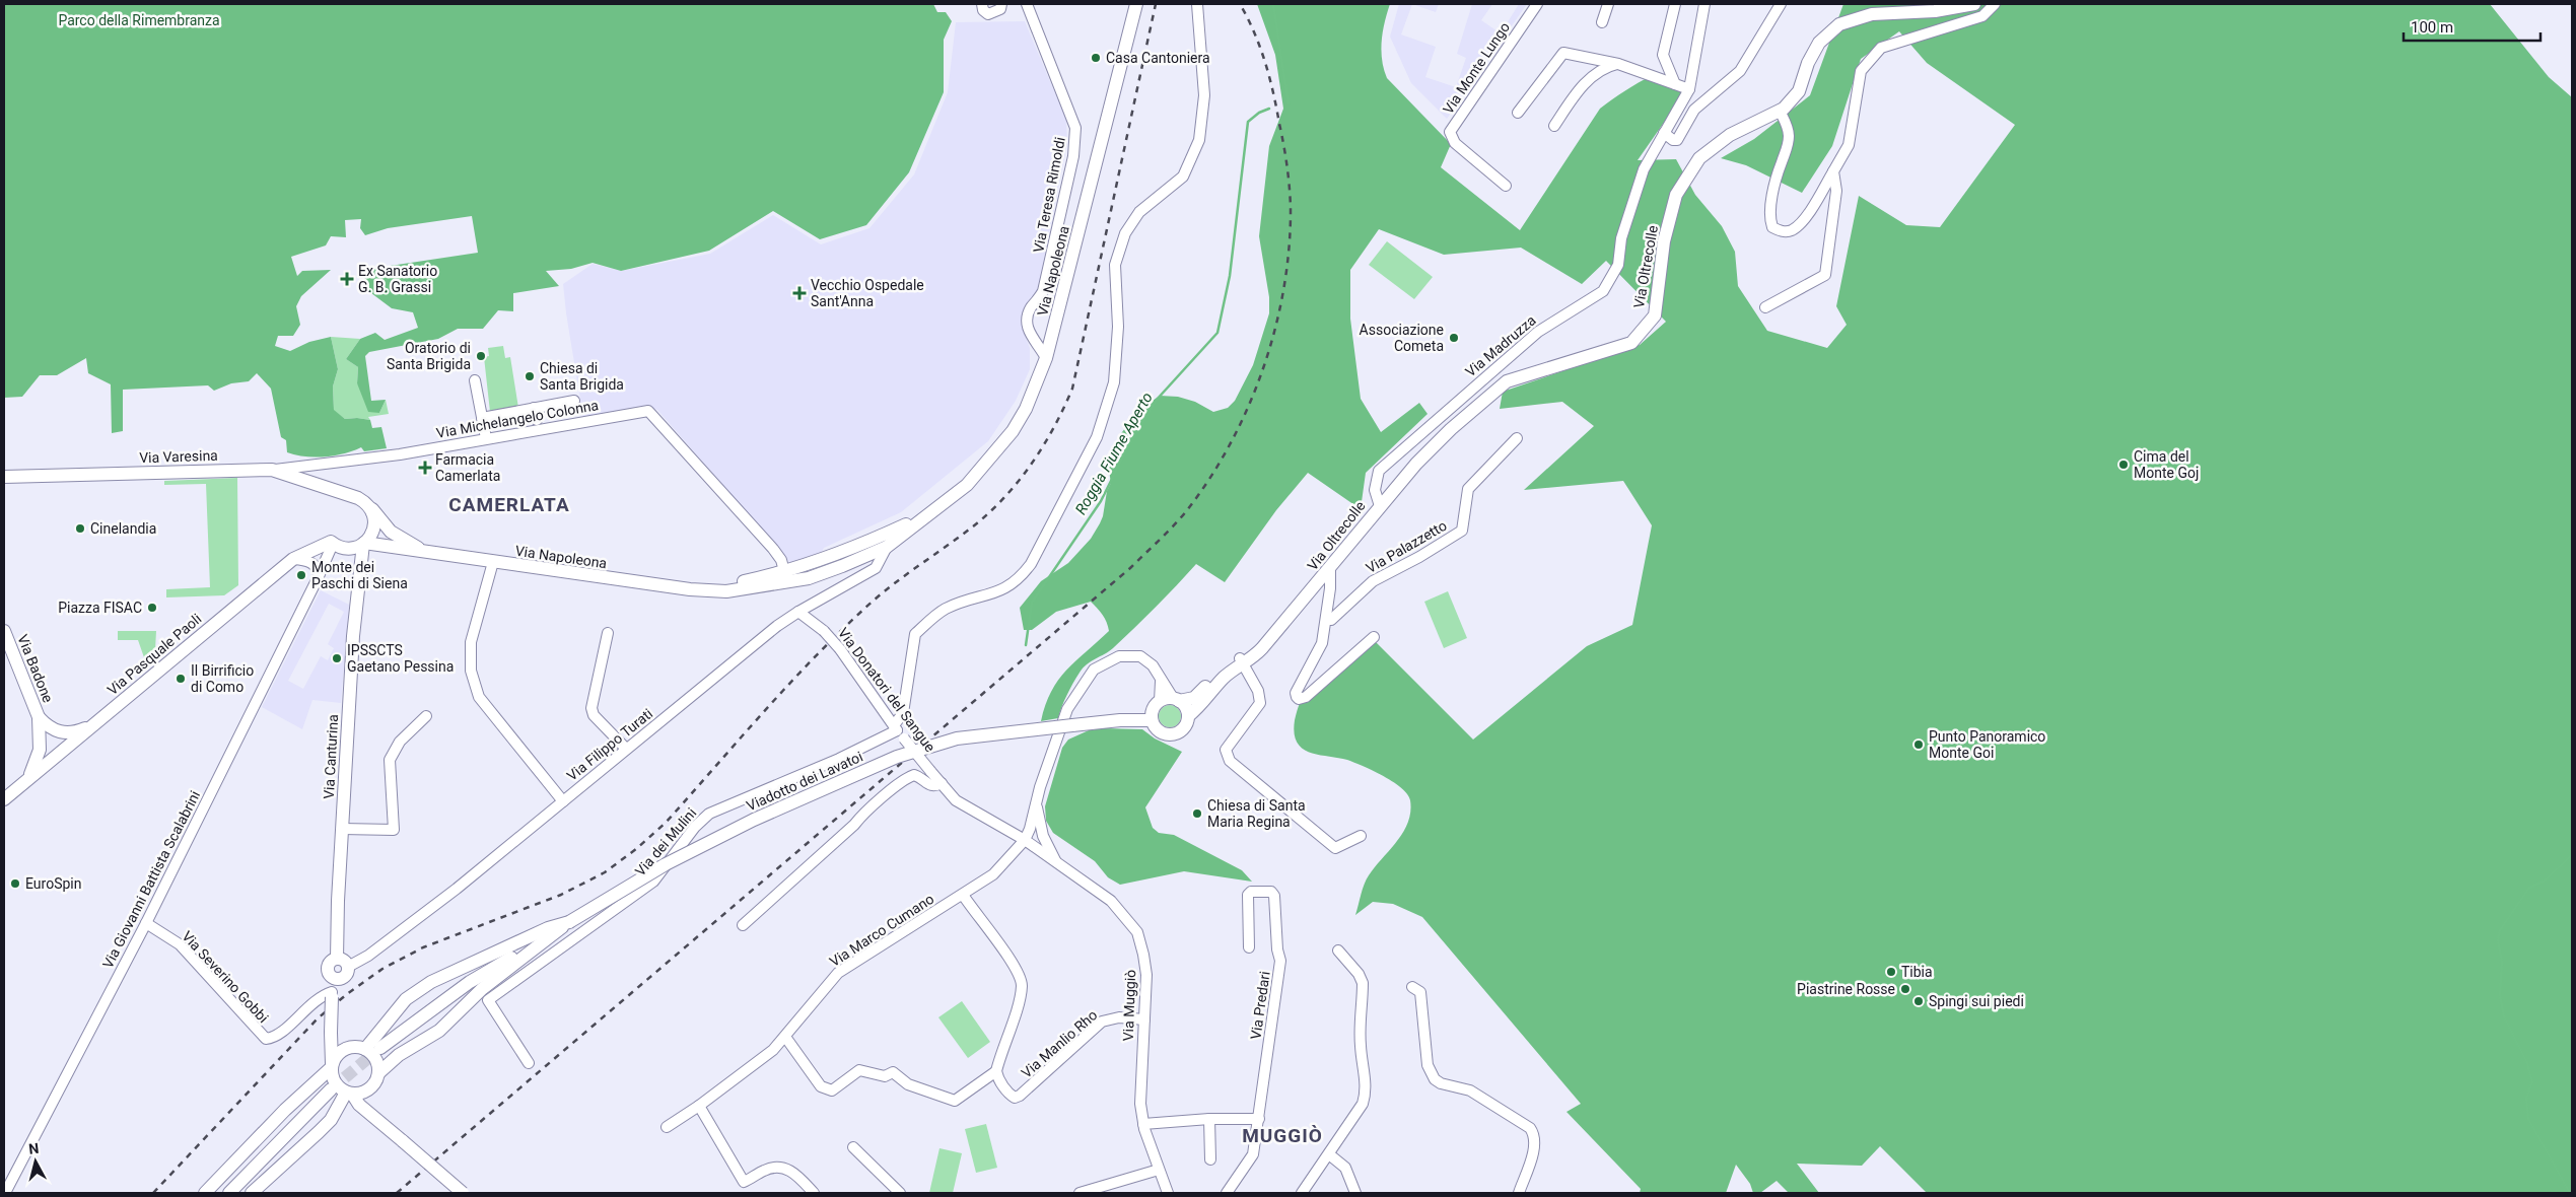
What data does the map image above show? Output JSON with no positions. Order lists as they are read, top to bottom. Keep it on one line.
{"streets":{"main road":["Via Oltrecolle","Via Napoleona","Via Varesina","Via Pasquale Paoli","Via Badone","Via Canturina","Viadotto dei Lavatoi"],"street":["Via Monte Lungo","Via Teresa Rimoldi","Via Madruzza","Via Michelangelo Colonna","Via Palazzetto","Via Donatori del Sangue","Via Filippo Turati","Via dei Mulini","Via Giovanni Battista Scalabrini","Via Marco Cumano","Via Severino Gobbi","Via Muggiò","Via Predari","Via Manlio Rho"]},"crossings":[["Via Teresa Rimoldi","Via Napoleona"],["Via Oltrecolle","Via Madruzza"],["Via Oltrecolle","Viadotto dei Lavatoi"],["Via Napoleona","Via Michelangelo Colonna"],["Via Napoleona","Via Varesina"],["Via Napoleona","Via Pasquale Paoli"],["Via Napoleona","Via Filippo Turati"],["Via Napoleona","Via Canturina"],["Via Napoleona","Via Giovanni Battista Scalabrini"],["Via Michelangelo Colonna","Via Varesina"],["Via Varesina","Via Canturina"],["Via Pasquale Paoli","Via Badone"],["Via Pasquale Paoli","Via Giovanni Battista Scalabrini"],["Via Donatori del Sangue","Via Filippo Turati"],["Via Donatori del Sangue","Via dei Mulini"],["Via Donatori del Sangue","Via Marco Cumano"],["Via Donatori del Sangue","Via Muggiò"],["Via Filippo Turati","Via Canturina"],["Via Giovanni Battista Scalabrini","Via Severino Gobbi"],["Via Marco Cumano","Via Muggiò"],["Via Muggiò","Via Manlio Rho"]],"districts":["CAMERLATA","MUGGIÒ"],"water":["Roggia Fiume Aperto"],"parks":["Parco della Rimembranza"],"places":{"other":["Casa Cantoniera","Associazione Cometa","Oratorio di Santa Brigida","Chiesa di Santa Brigida","Cima del Monte Goj","Cinelandia","Monte dei Paschi di Siena","Piazza FISAC","IPSSCTS Gaetano Pessina","Il Birrificio di Como","Punto Panoramico Monte Goi","Chiesa di Santa Maria Regina","EuroSpin","Tibia","Piastrine Rosse","Spingi sui piedi"],"health":["Ex Sanatorio G. B. Grassi","Vecchio Ospedale Sant'Anna","Farmacia Camerlata"]},"scale_bar":"100 m","north":"top"}
